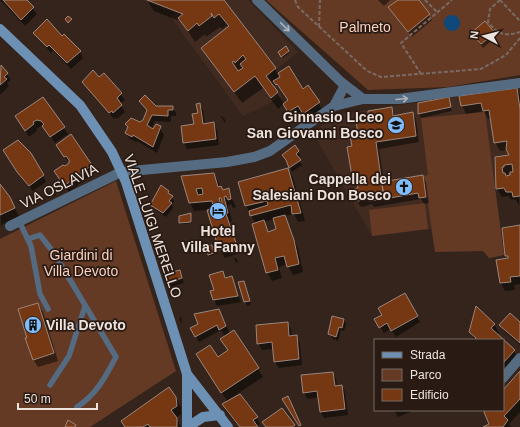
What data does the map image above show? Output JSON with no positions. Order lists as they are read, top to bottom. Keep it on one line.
{"streets":{"street":["VIA OSLAVIA","VIALE LUIGI MERELLO"]},"crossings":[["VIA OSLAVIA","VIALE LUIGI MERELLO"]],"parks":["Palmeto","Giardini di Villa Devoto"],"places":{"school or university":["Ginnasio LIceo San Giovanni Bosco"],"church":["Cappella dei Salesiani Don Bosco"],"hotel":["Hotel Villa Fanny"],"building":["Villa Devoto"]},"legend":["Strada","Parco","Edificio"],"scale_bar":"50 m","north":"left"}
